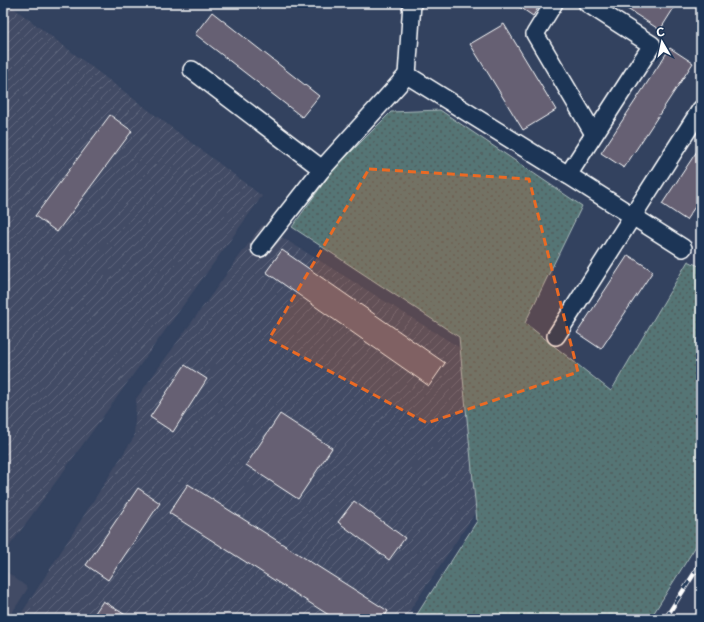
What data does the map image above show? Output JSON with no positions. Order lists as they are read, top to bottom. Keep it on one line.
{"north":"top"}
